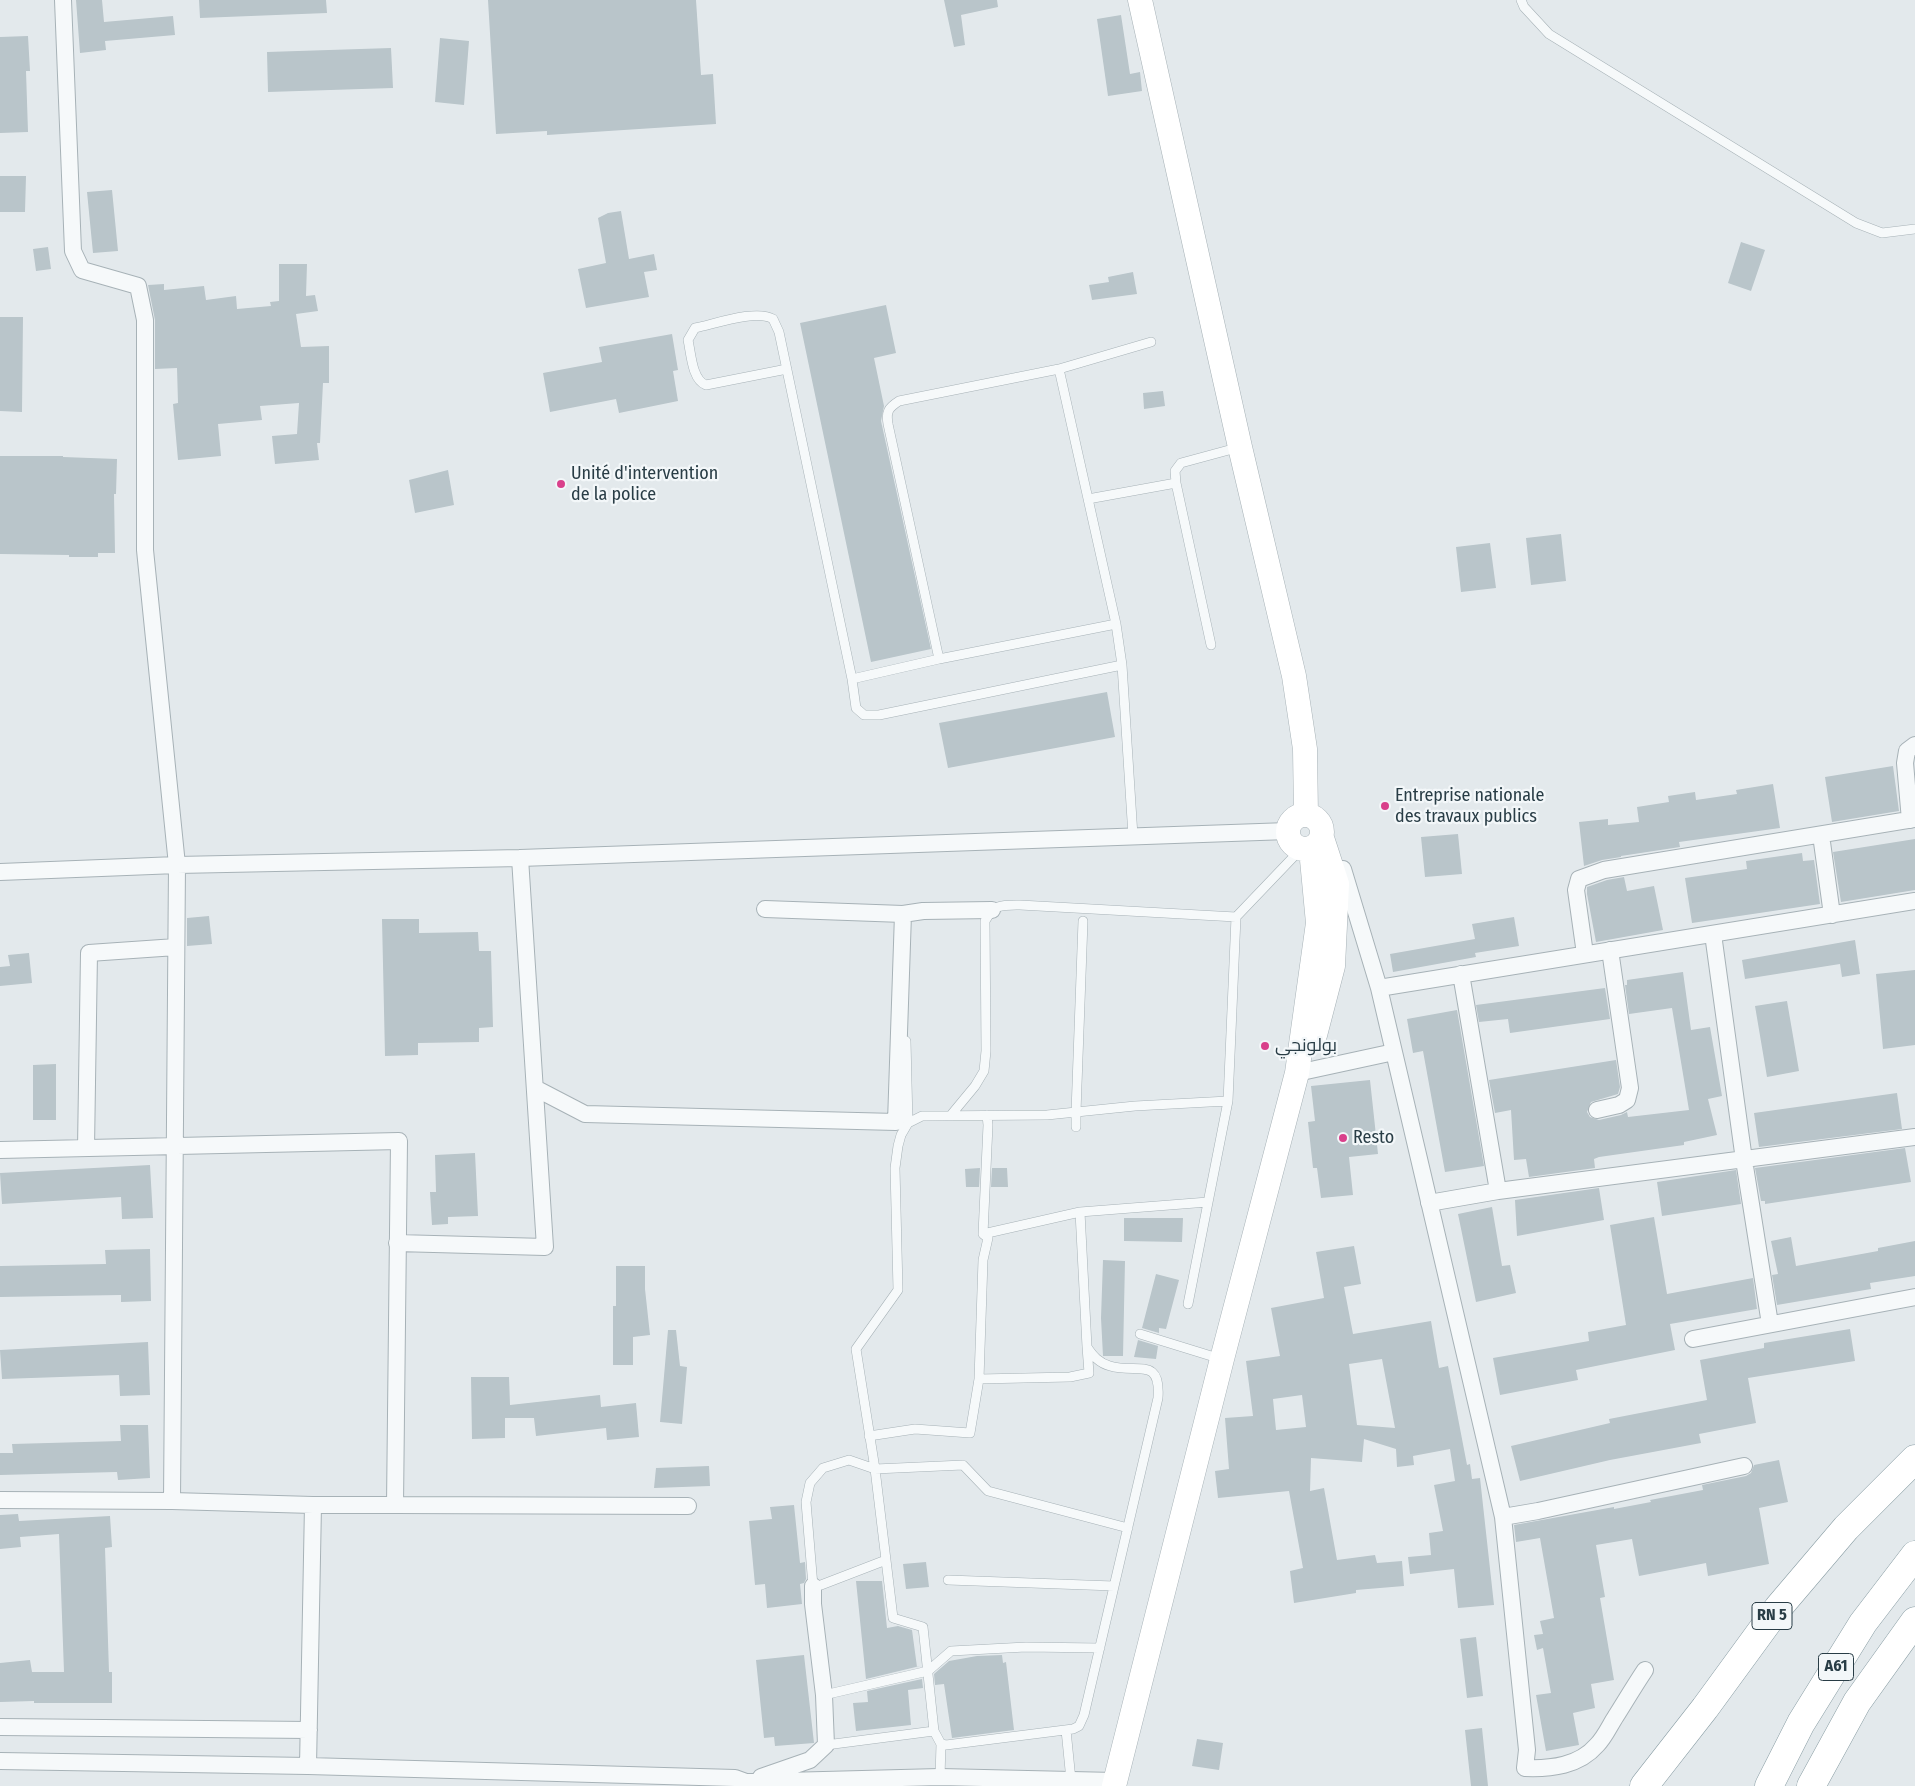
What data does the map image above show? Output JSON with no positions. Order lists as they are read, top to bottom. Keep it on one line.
{"streets":{"highway":["RN 5","A61"]},"places":["Unité d'intervention de la police","Entreprise nationale des travaux publics","بولونجي","Resto"]}
